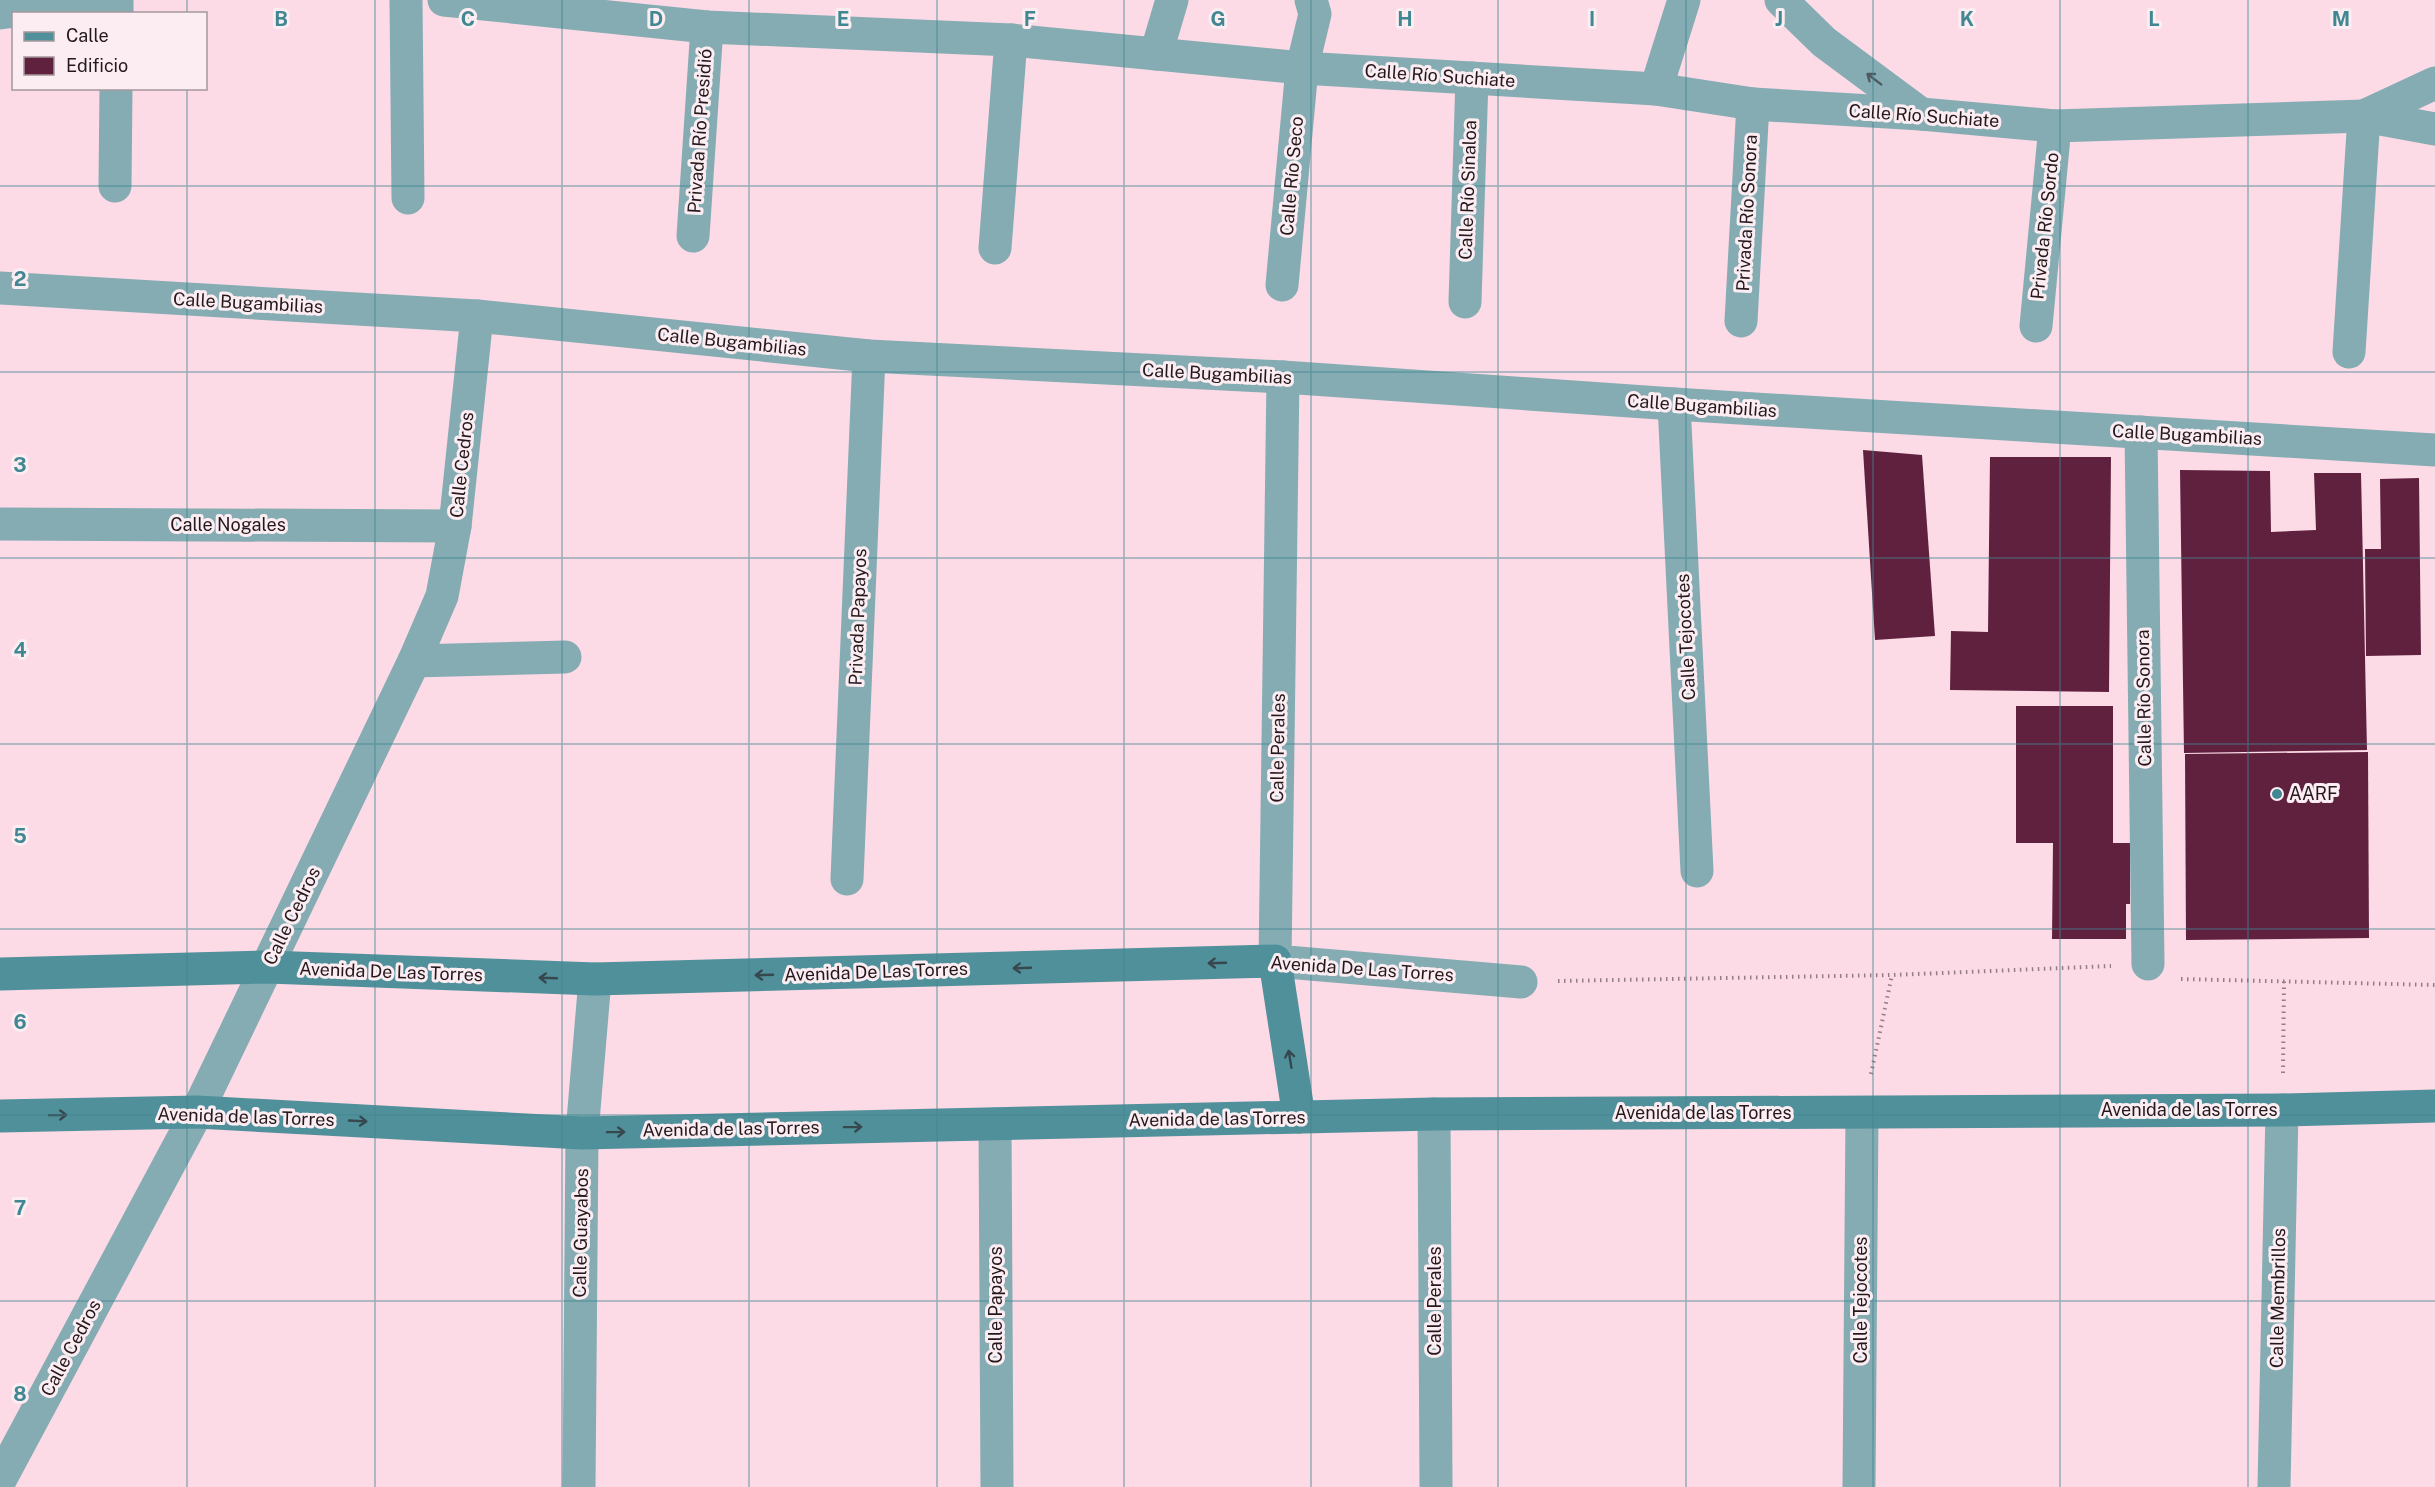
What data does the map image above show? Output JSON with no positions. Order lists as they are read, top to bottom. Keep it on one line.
{"streets":{"main road":["Calle Perales","Avenida De Las Torres","Avenida de las Torres"],"street":["Calle Río Suchiate","Privada Río Presidió","Calle Río Seco","Calle Río Sinaloa","Privada Río Sonora","Privada Río Sordo","Calle Bugambilias","Calle Cedros","Calle Nogales","Privada Papayos","Calle Tejocotes","Calle Río Sonora","Calle Guayabos","Calle Membrillos","Calle Papayos"]},"crossings":[["Calle Río Suchiate","Privada Río Presidió"],["Calle Río Suchiate","Calle Río Seco"],["Calle Río Suchiate","Calle Río Sinaloa"],["Calle Río Suchiate","Privada Río Sonora"],["Calle Río Suchiate","Privada Río Sordo"],["Calle Bugambilias","Calle Cedros"],["Calle Bugambilias","Privada Papayos"],["Calle Bugambilias","Calle Tejocotes"],["Calle Bugambilias","Calle Río Sonora"],["Calle Bugambilias","Calle Perales"],["Calle Cedros","Calle Nogales"],["Calle Cedros","Avenida De Las Torres"],["Calle Cedros","Avenida de las Torres"],["Calle Tejocotes","Avenida de las Torres"],["Calle Perales","Avenida De Las Torres"],["Calle Perales","Avenida de las Torres"],["Avenida De Las Torres","Calle Guayabos"],["Avenida de las Torres","Calle Guayabos"],["Avenida de las Torres","Calle Membrillos"],["Avenida de las Torres","Calle Papayos"]],"one_way":["Avenida De Las Torres","Avenida de las Torres"],"places":["AARF"],"legend":["Calle","Edificio"],"grid":{"columns":["B","C","D","E","F","G","H","I","J","K","L","M"],"rows":["2","3","4","5","6","7","8"]}}
